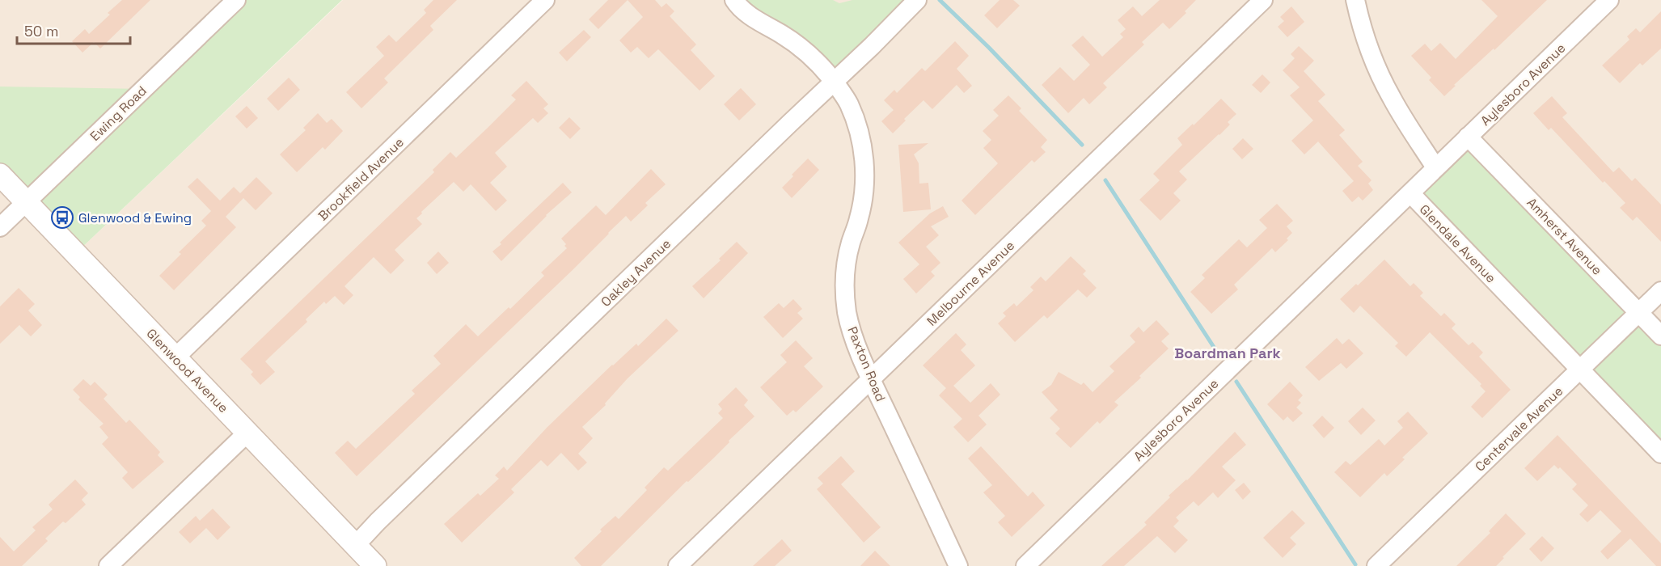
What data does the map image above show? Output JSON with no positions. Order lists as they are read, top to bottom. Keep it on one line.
{"streets":{"street":["Aylesboro Avenue","Ewing Road","Brookfield Avenue","Amherst Avenue","Glendale Avenue","Oakley Avenue","Melbourne Avenue","Paxton Road","Glenwood Avenue","Centervale Avenue"]},"crossings":[["Aylesboro Avenue","Amherst Avenue"],["Aylesboro Avenue","Glendale Avenue"],["Ewing Road","Glenwood Avenue"],["Brookfield Avenue","Glenwood Avenue"],["Amherst Avenue","Centervale Avenue"],["Glendale Avenue","Centervale Avenue"],["Oakley Avenue","Paxton Road"],["Oakley Avenue","Glenwood Avenue"],["Melbourne Avenue","Paxton Road"]],"districts":["Boardman Park"],"places":{"bus stop":["Glenwood & Ewing"]},"scale_bar":"50 m"}
